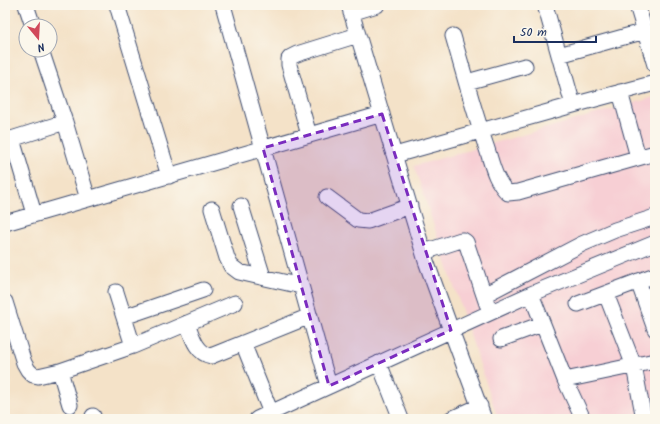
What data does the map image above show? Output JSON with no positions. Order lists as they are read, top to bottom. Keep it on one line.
{"scale_bar":"50 m","north":"bottom"}
